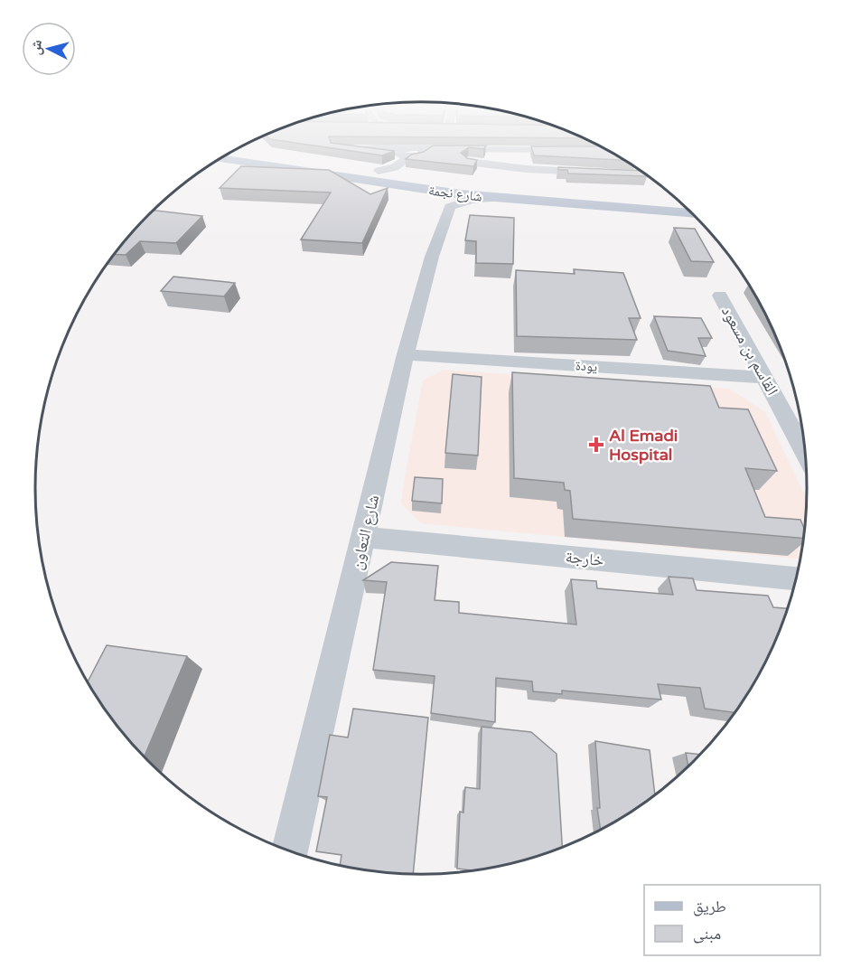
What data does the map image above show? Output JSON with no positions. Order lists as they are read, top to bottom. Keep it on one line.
{"streets":{"main road":["شارع نجمة"],"street":["القاسم بن مسعود","يودة","شارع التعاون","خارجة"]},"crossings":[["شارع نجمة","شارع التعاون"],["القاسم بن مسعود","يودة"],["يودة","شارع التعاون"],["شارع التعاون","خارجة"]],"places":{"health":["Al Emadi Hospital"]},"legend":["طريق","مبنى"],"north":"left"}
